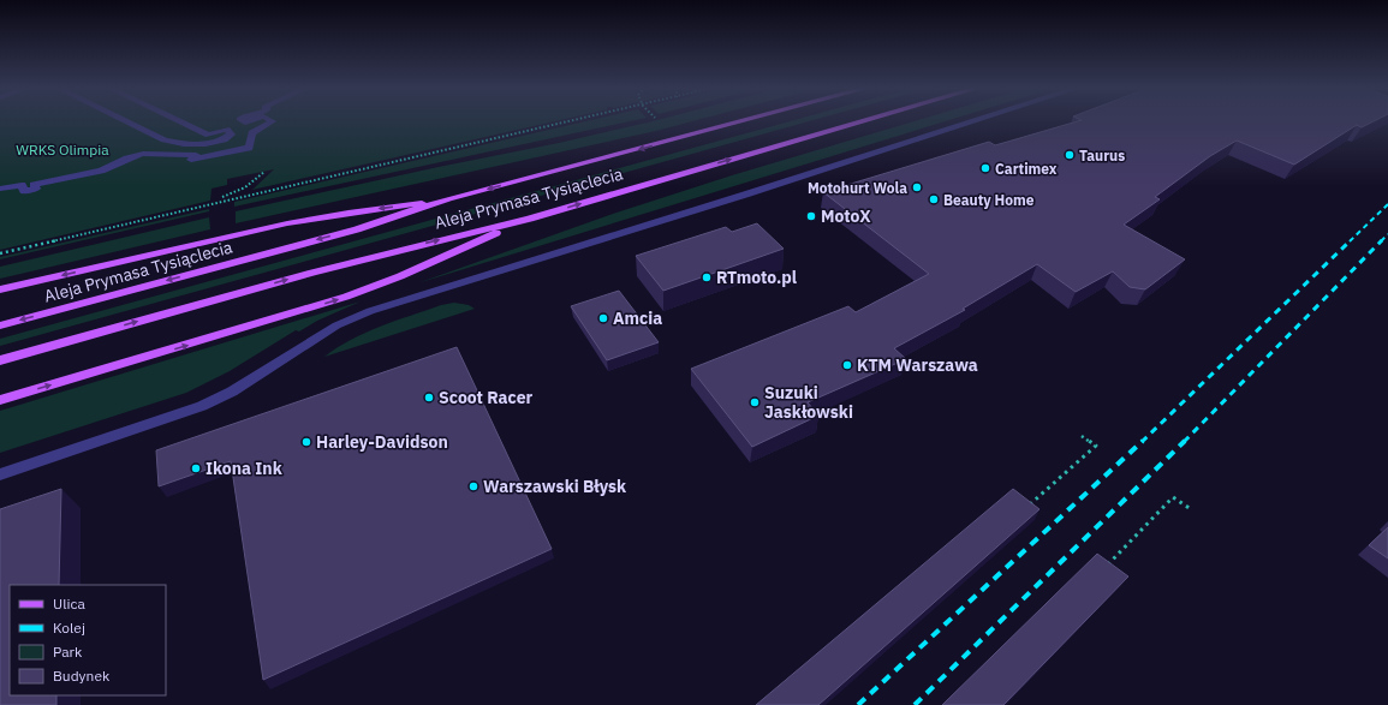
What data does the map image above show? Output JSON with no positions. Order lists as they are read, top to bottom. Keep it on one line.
{"streets":{"main road":["Aleja Prymasa Tysiąclecia"]},"parks":["WRKS Olimpia"],"places":["Taurus","Cartimex","Motohurt Wola","Beauty Home","MotoX","RTmoto.pl","Amcia","KTM Warszawa","Scoot Racer","Suzuki Jaskłowski","Harley-Davidson","Ikona Ink","Warszawski Błysk"],"legend":["Ulica","Kolej","Park","Budynek"]}
